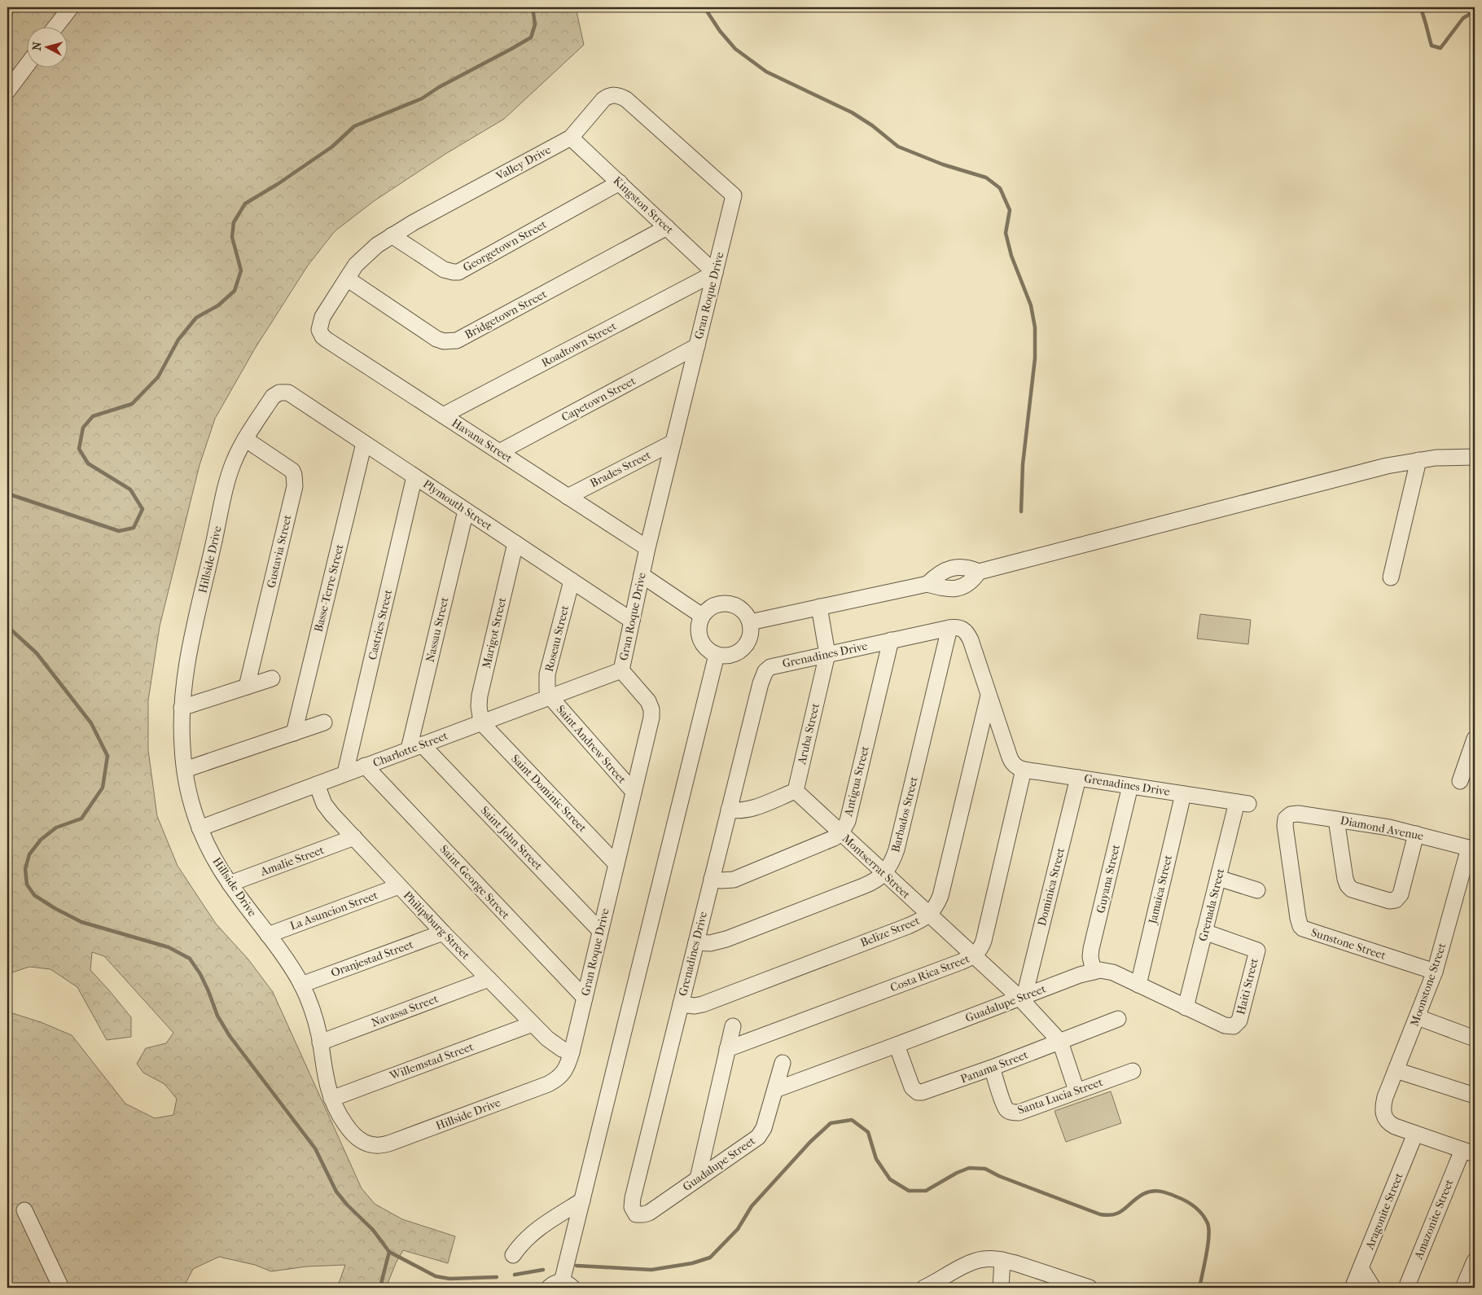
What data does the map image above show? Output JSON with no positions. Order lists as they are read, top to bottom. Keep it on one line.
{"streets":{"street":["Valley Drive","Kingston Street","Georgetown Street","Gran Roque Drive","Bridgetown Street","Roadtown Street","Capetown Street","Havana Street","Brades Street","Plymouth Street","Gustavia Street","Hillside Drive","Basse-Terre Street","Castries Street","Nassau Street","Marigot Street","Roseau Street","Grenadines Drive","Aruba Street","Saint Andrew Street","Charlotte Street","Antigua Street","Saint Dominic Street","Barbados Street","Diamond Avenue","Saint John Street","Amalie Street","Montserrat Street","Guyana Street","Saint George Street","Dominica Street","Jamaica Street","Grenada Street","La Asuncion Street","Philipsburg Street","Belize Street","Sunstone Street","Oranjestad Street","Costa Rica Street","Moonstone Street","Haiti Street","Guadalupe Street","Navassa Street","Willemstad Street","Panama Street","Santa Lucia Street","Aragonite Street","Amazonite Street"]},"crossings":[["Valley Drive","Kingston Street"],["Valley Drive","Georgetown Street"],["Valley Drive","Gran Roque Drive"],["Valley Drive","Bridgetown Street"],["Valley Drive","Havana Street"],["Kingston Street","Georgetown Street"],["Kingston Street","Gran Roque Drive"],["Kingston Street","Bridgetown Street"],["Kingston Street","Roadtown Street"],["Gran Roque Drive","Roadtown Street"],["Gran Roque Drive","Capetown Street"],["Gran Roque Drive","Havana Street"],["Gran Roque Drive","Brades Street"],["Gran Roque Drive","Plymouth Street"],["Gran Roque Drive","Hillside Drive"],["Gran Roque Drive","Saint Andrew Street"],["Gran Roque Drive","Charlotte Street"],["Gran Roque Drive","Saint Dominic Street"],["Gran Roque Drive","Saint John Street"],["Gran Roque Drive","Saint George Street"],["Gran Roque Drive","Philipsburg Street"],["Roadtown Street","Havana Street"],["Capetown Street","Havana Street"],["Havana Street","Brades Street"],["Plymouth Street","Hillside Drive"],["Plymouth Street","Basse-Terre Street"],["Plymouth Street","Castries Street"],["Plymouth Street","Nassau Street"],["Plymouth Street","Marigot Street"],["Plymouth Street","Roseau Street"],["Gustavia Street","Hillside Drive"],["Hillside Drive","Charlotte Street"],["Hillside Drive","Amalie Street"],["Hillside Drive","La Asuncion Street"],["Hillside Drive","Philipsburg Street"],["Hillside Drive","Oranjestad Street"],["Hillside Drive","Navassa Street"],["Hillside Drive","Willemstad Street"],["Castries Street","Charlotte Street"],["Nassau Street","Charlotte Street"],["Nassau Street","Saint John Street"],["Marigot Street","Charlotte Street"],["Marigot Street","Saint Dominic Street"],["Roseau Street","Saint Andrew Street"],["Roseau Street","Charlotte Street"],["Grenadines Drive","Aruba Street"],["Grenadines Drive","Antigua Street"],["Grenadines Drive","Barbados Street"],["Grenadines Drive","Guyana Street"],["Grenadines Drive","Dominica Street"],["Grenadines Drive","Jamaica Street"],["Grenadines Drive","Grenada Street"],["Grenadines Drive","Belize Street"],["Grenadines Drive","Costa Rica Street"],["Grenadines Drive","Guadalupe Street"],["Aruba Street","Montserrat Street"],["Saint Andrew Street","Charlotte Street"],["Charlotte Street","Saint Dominic Street"],["Charlotte Street","Saint John Street"],["Charlotte Street","Saint George Street"],["Charlotte Street","Philipsburg Street"],["Antigua Street","Montserrat Street"],["Barbados Street","Montserrat Street"],["Diamond Avenue","Sunstone Street"],["Diamond Avenue","Moonstone Street"],["Amalie Street","Philipsburg Street"],["Montserrat Street","Dominica Street"],["Montserrat Street","Belize Street"],["Montserrat Street","Costa Rica Street"],["Montserrat Street","Guadalupe Street"],["Montserrat Street","Panama Street"],["Montserrat Street","Santa Lucia Street"],["Guyana Street","Guadalupe Street"],["Dominica Street","Guadalupe Street"],["Jamaica Street","Guadalupe Street"],["Grenada Street","Haiti Street"],["Grenada Street","Guadalupe Street"],["La Asuncion Street","Philipsburg Street"],["Philipsburg Street","Oranjestad Street"],["Philipsburg Street","Navassa Street"],["Philipsburg Street","Willemstad Street"],["Sunstone Street","Moonstone Street"],["Moonstone Street","Aragonite Street"],["Haiti Street","Guadalupe Street"],["Guadalupe Street","Panama Street"],["Panama Street","Santa Lucia Street"]],"north":"left"}
